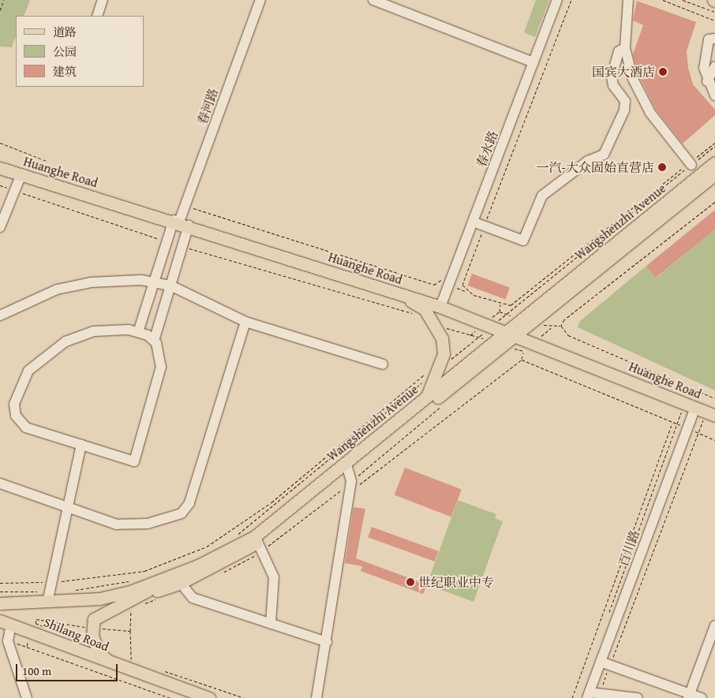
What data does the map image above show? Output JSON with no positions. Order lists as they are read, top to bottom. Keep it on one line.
{"streets":{"main road":["Huanghe Road","Wangshenzhi Avenue","Shilang Road"],"street":["春河路","春水路","百川路"]},"crossings":[["春河路","Huanghe Road"],["春水路","Huanghe Road"],["Huanghe Road","Wangshenzhi Avenue"],["Huanghe Road","百川路"]],"places":["国宾大酒店","一汽-大众固始直营店","世纪职业中专"],"legend":["道路","公园","建筑"],"scale_bar":"100 m"}
